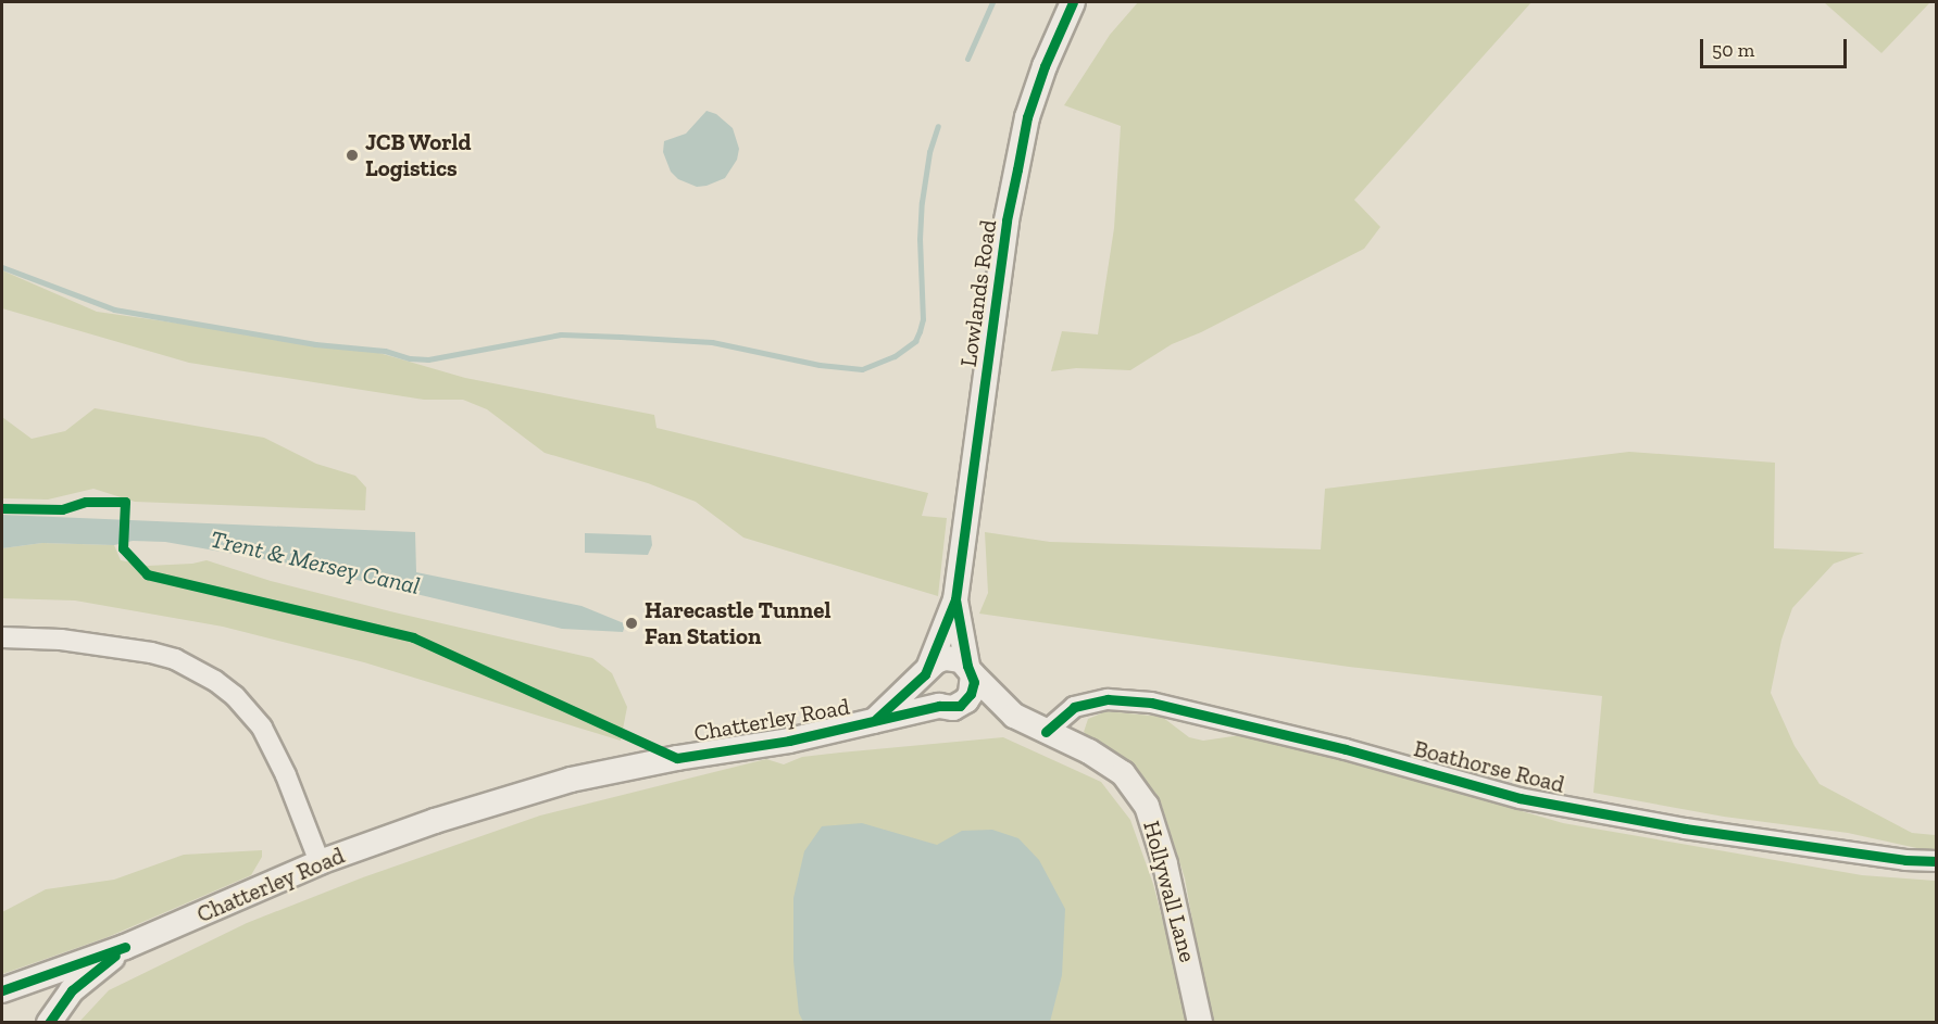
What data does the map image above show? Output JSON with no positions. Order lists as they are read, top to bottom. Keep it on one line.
{"streets":{"street":["Lowlands Road","Chatterley Road","Boathorse Road","Hollywall Lane"]},"crossings":[["Lowlands Road","Chatterley Road"],["Lowlands Road","Hollywall Lane"],["Chatterley Road","Hollywall Lane"],["Boathorse Road","Hollywall Lane"]],"water":["Trent & Mersey Canal"],"places":["JCB World Logistics","Harecastle Tunnel Fan Station"],"scale_bar":"50 m"}
